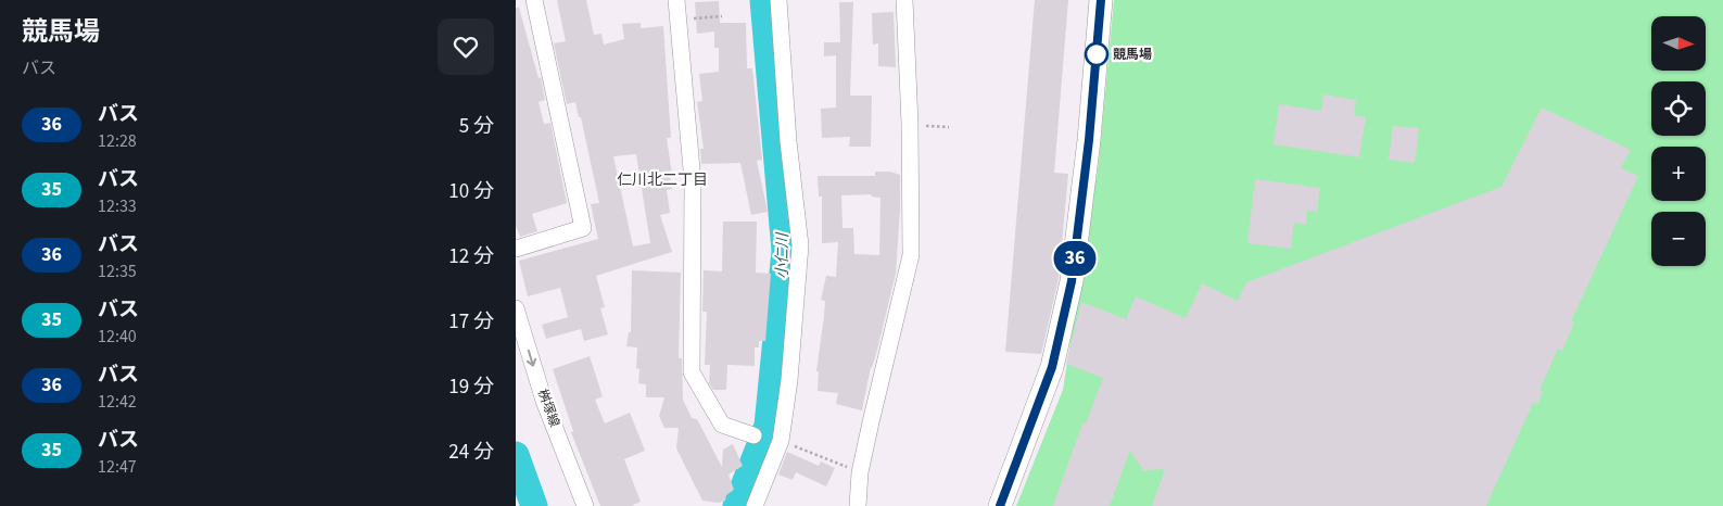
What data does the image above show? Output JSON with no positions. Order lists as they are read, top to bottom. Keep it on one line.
{"streets":{"street":["桝塚線"]},"one_way":["桝塚線"],"districts":["仁川北二丁目"],"water":["小仁川"],"places":["競馬場"],"lines":["bus line 36"],"north":"right","page":{"heading":["競馬場","バス"],"on_map":"36","map_buttons":["+","−"],"list":[{"mark":"36","name":"バス","note":"12:28","value":"5 分"},{"mark":"35","name":"バス","note":"12:33","value":"10 分"},{"mark":"36","name":"バス","note":"12:35","value":"12 分"},{"mark":"35","name":"バス","note":"12:40","value":"17 分"},{"mark":"36","name":"バス","note":"12:42","value":"19 分"},{"mark":"35","name":"バス","note":"12:47","value":"24 分"}]}}
